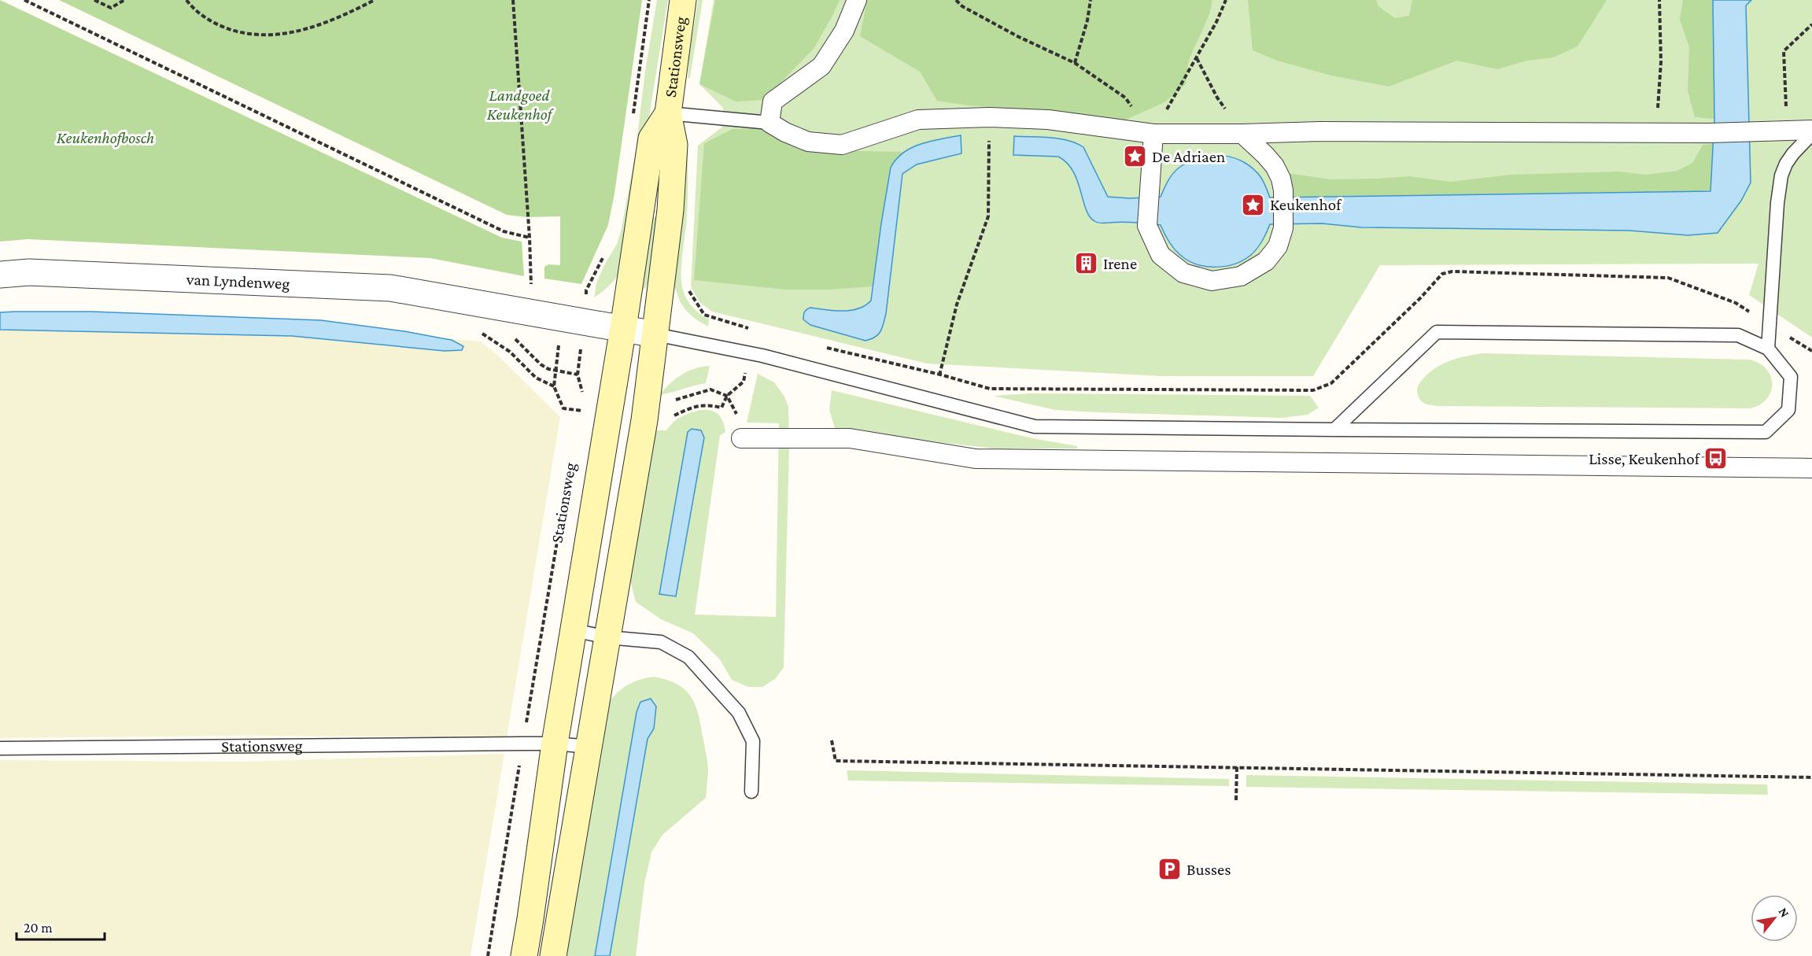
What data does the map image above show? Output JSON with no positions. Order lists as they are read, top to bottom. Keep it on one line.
{"streets":{"main road":["Stationsweg"],"street":["van Lyndenweg"]},"crossings":[["Stationsweg","van Lyndenweg"]],"parks":["Landgoed Keukenhof","Keukenhofbosch"],"places":{"place":["De Adriaen","Keukenhof"],"building":["Irene"],"bus stop":["Lisse, Keukenhof"],"parking":["Busses"]},"scale_bar":"20 m","north":"top right"}
